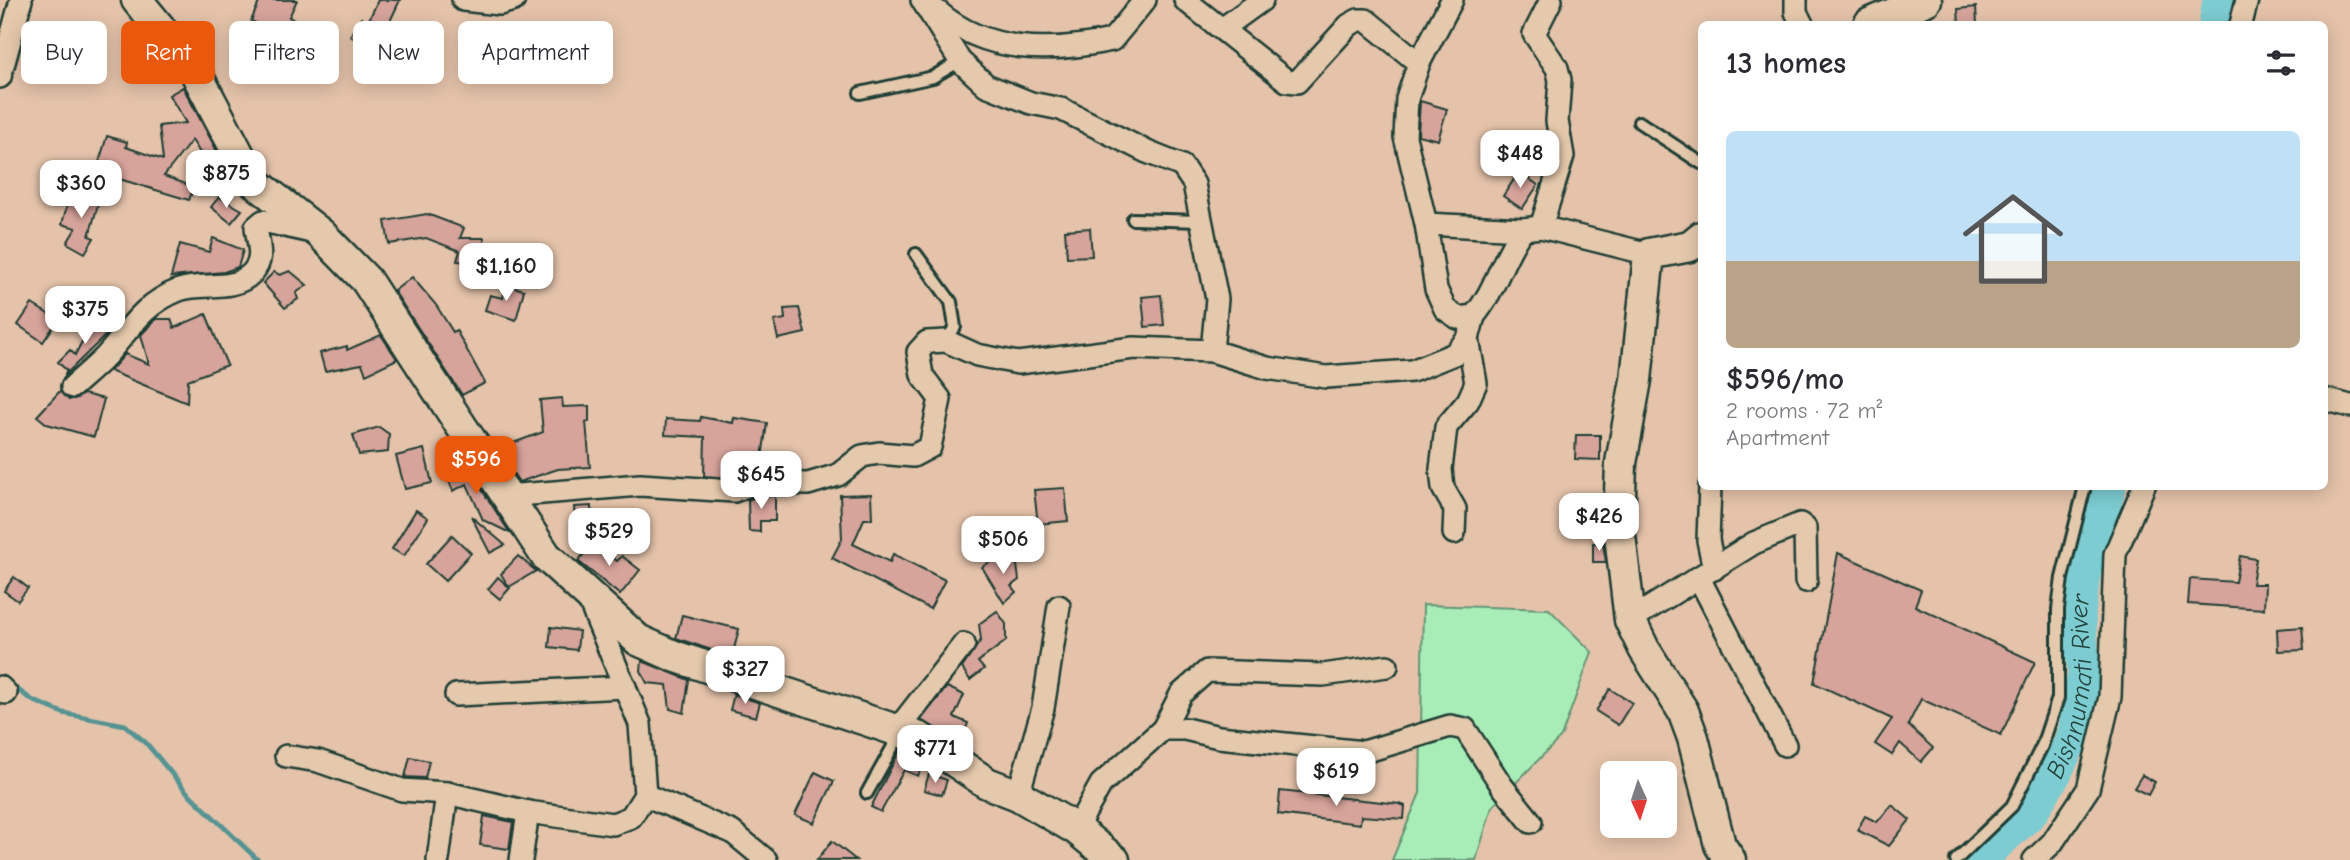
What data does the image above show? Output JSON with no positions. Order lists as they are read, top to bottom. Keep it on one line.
{"water":["Bishnumati River"],"north":"bottom","page":{"chip":["Buy","Rent","Filters","New","Apartment"],"heading":"13 homes","list":[{"name":"$596/mo","note":"2 rooms · 72 m² · Apartment"}],"price":["$448","$875","$360","$1,160","$375","$596","$645","$426","$529","$506","$327","$771","$619"]}}
